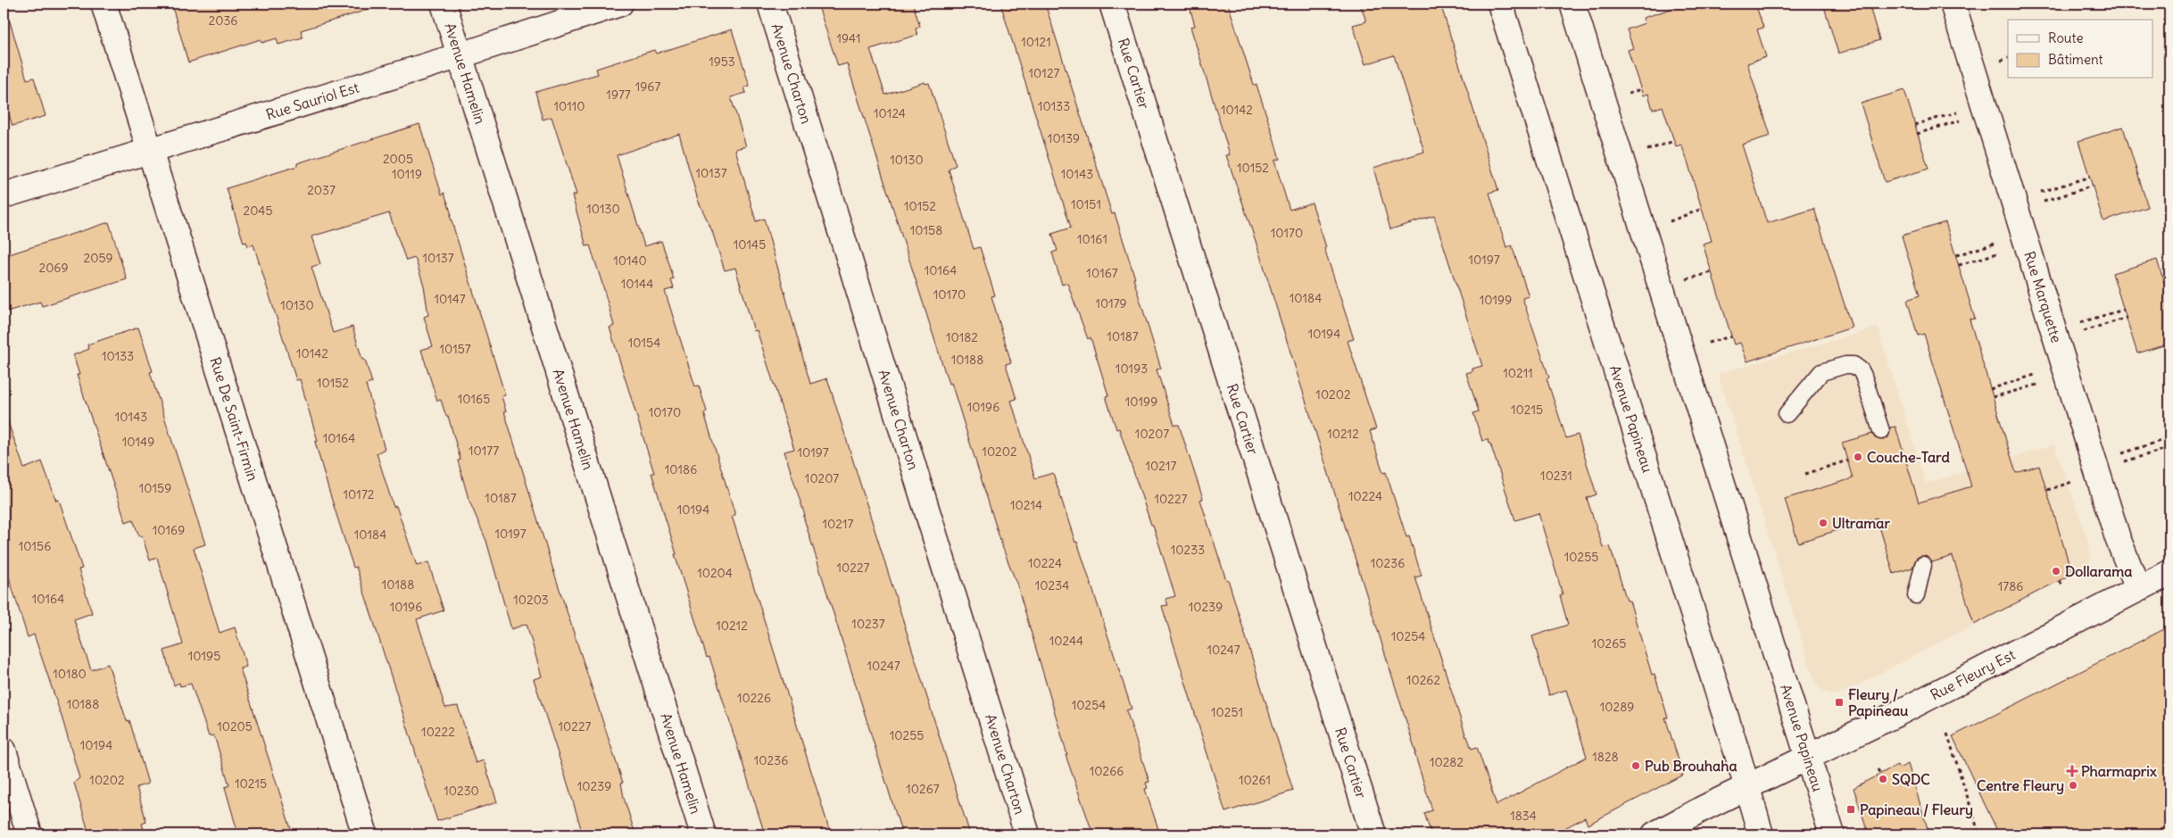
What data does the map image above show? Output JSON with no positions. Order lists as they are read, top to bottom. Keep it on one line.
{"streets":{"street":["Avenue Hamelin","Avenue Charton","Rue Cartier","Rue Sauriol Est","Rue Marquette","Rue De Saint-Firmin","Avenue Papineau","Rue Fleury Est"]},"crossings":[["Avenue Hamelin","Rue Sauriol Est"],["Rue Sauriol Est","Rue De Saint-Firmin"],["Rue Marquette","Rue Fleury Est"],["Avenue Papineau","Rue Fleury Est"]],"places":{"other":["Couche-Tard","Ultramar","Dollarama","Pub Brouhaha","SQDC","Centre Fleury"],"transit":["Fleury / Papineau","Papineau / Fleury"],"health":["Pharmaprix"]},"house_numbers":["2036","1941","10121","1953","10127","1967","1977","10110","10133","10142","10124","10139","2005","10130","10152","10137","10119","10143","2037","10151","10152","10130","2045","10158","10170","10161","10145","2059","10137","10197","10140","2069","10164","10167","10144","10170","10184","10147","10199","10179","10130","10194","10187","10182","10154","10157","10142","10133","10188","10193","10211","10152","10202","10165","10199","10196","10215","10170","10143","10207","10212","10164","10149","10177","10202","10197","10217","10186","10231","10207","10159","10172","10224","10187","10227","10214","10194","10217","10169","10197","10184","10156","10233","10255","10224","10236","10227","10204","10188","10234","1786","10164","10203","10196","10239","10237","10212","10254","10244","10265","10247","10195","10247","10180","10262","10226","10188","10254","10289","10251","10205","10227","10222","10255","10194","1828","10236","10282","10266","10202","10261","10215","10239","10267","10230","1834"],"legend":["Route","Bâtiment"]}
